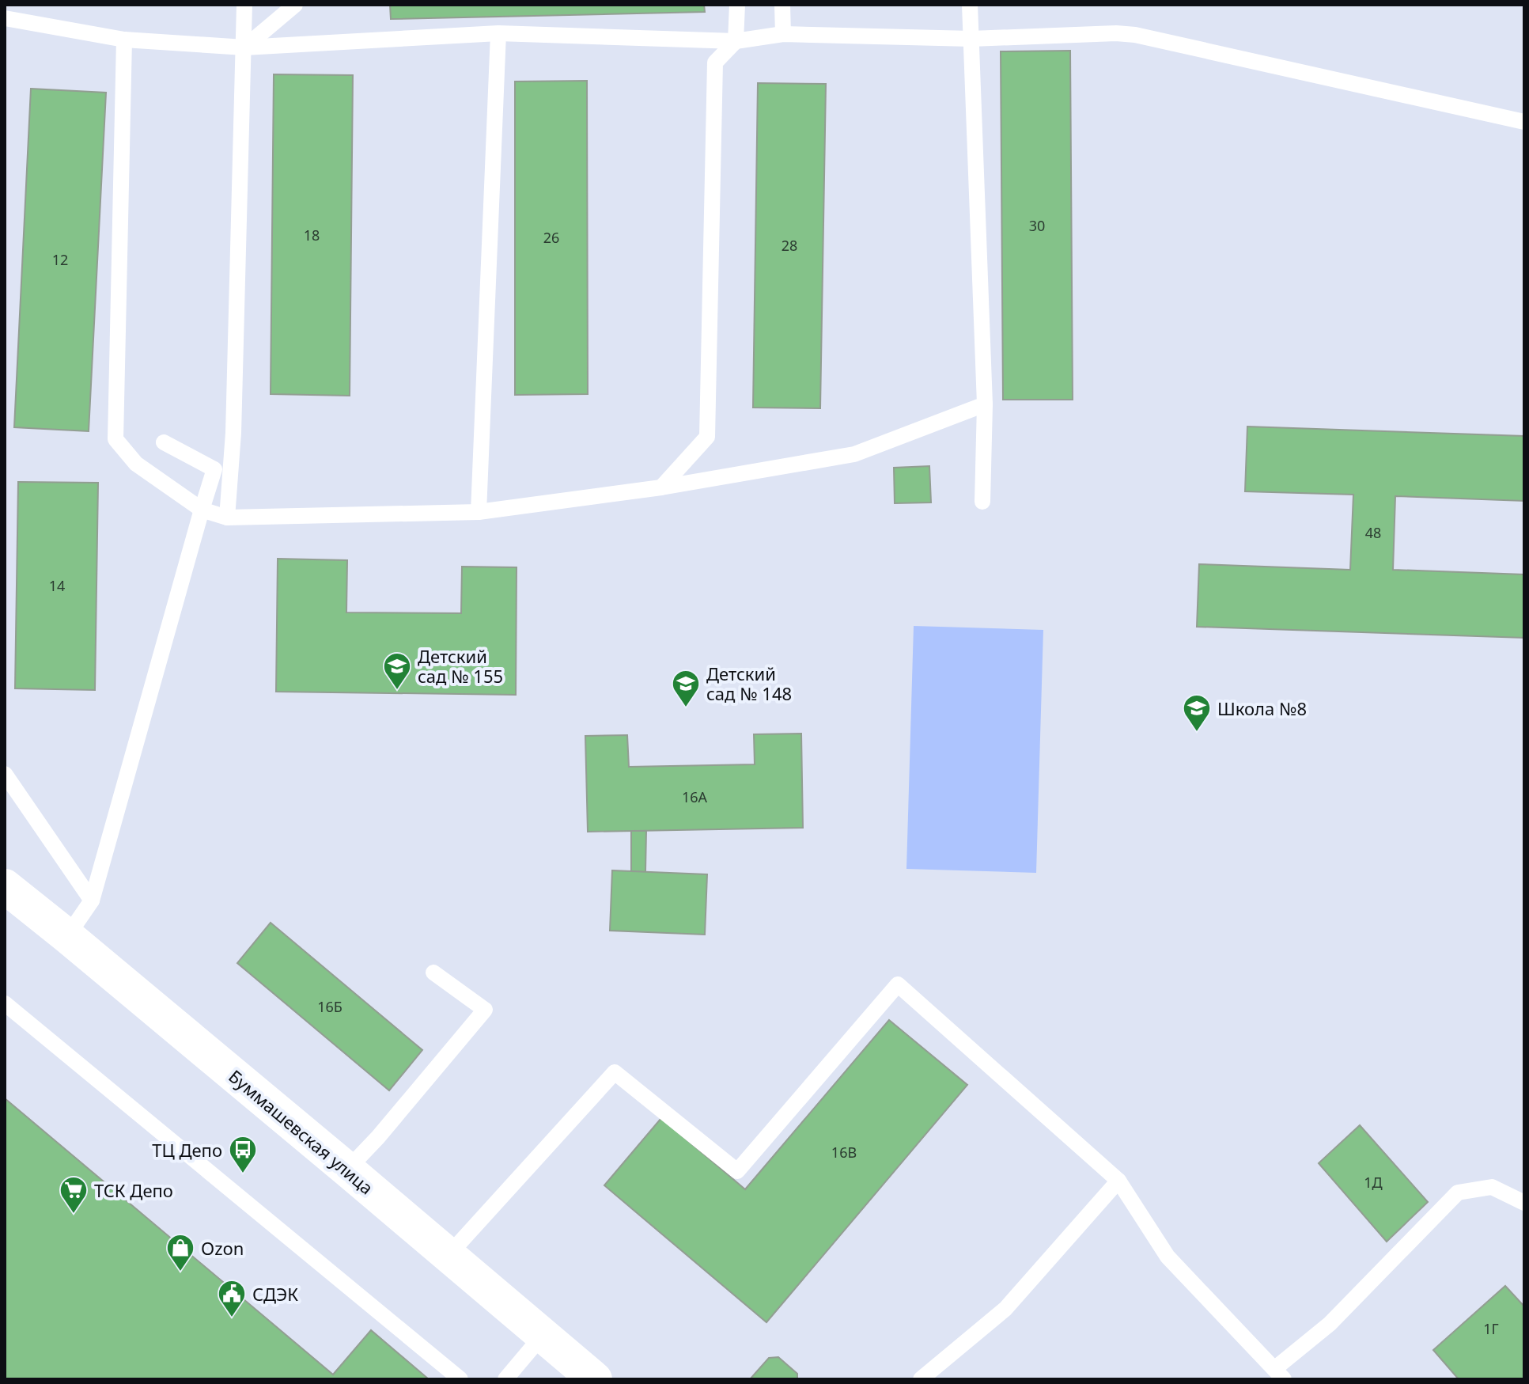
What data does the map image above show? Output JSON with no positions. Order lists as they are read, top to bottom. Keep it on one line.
{"streets":{"street":["Буммашевская улица"]},"places":{"school or university":["Детский сад № 155","Детский сад № 148","Школа №8"],"bus stop":["ТЦ Депо"],"supermarket":["ТСК Депо"],"shop":["Ozon"],"public building":["СДЭК"]},"house_numbers":["30","18","26","28","12","48","14","16А","16Б","16В","1Д","1Г"]}
